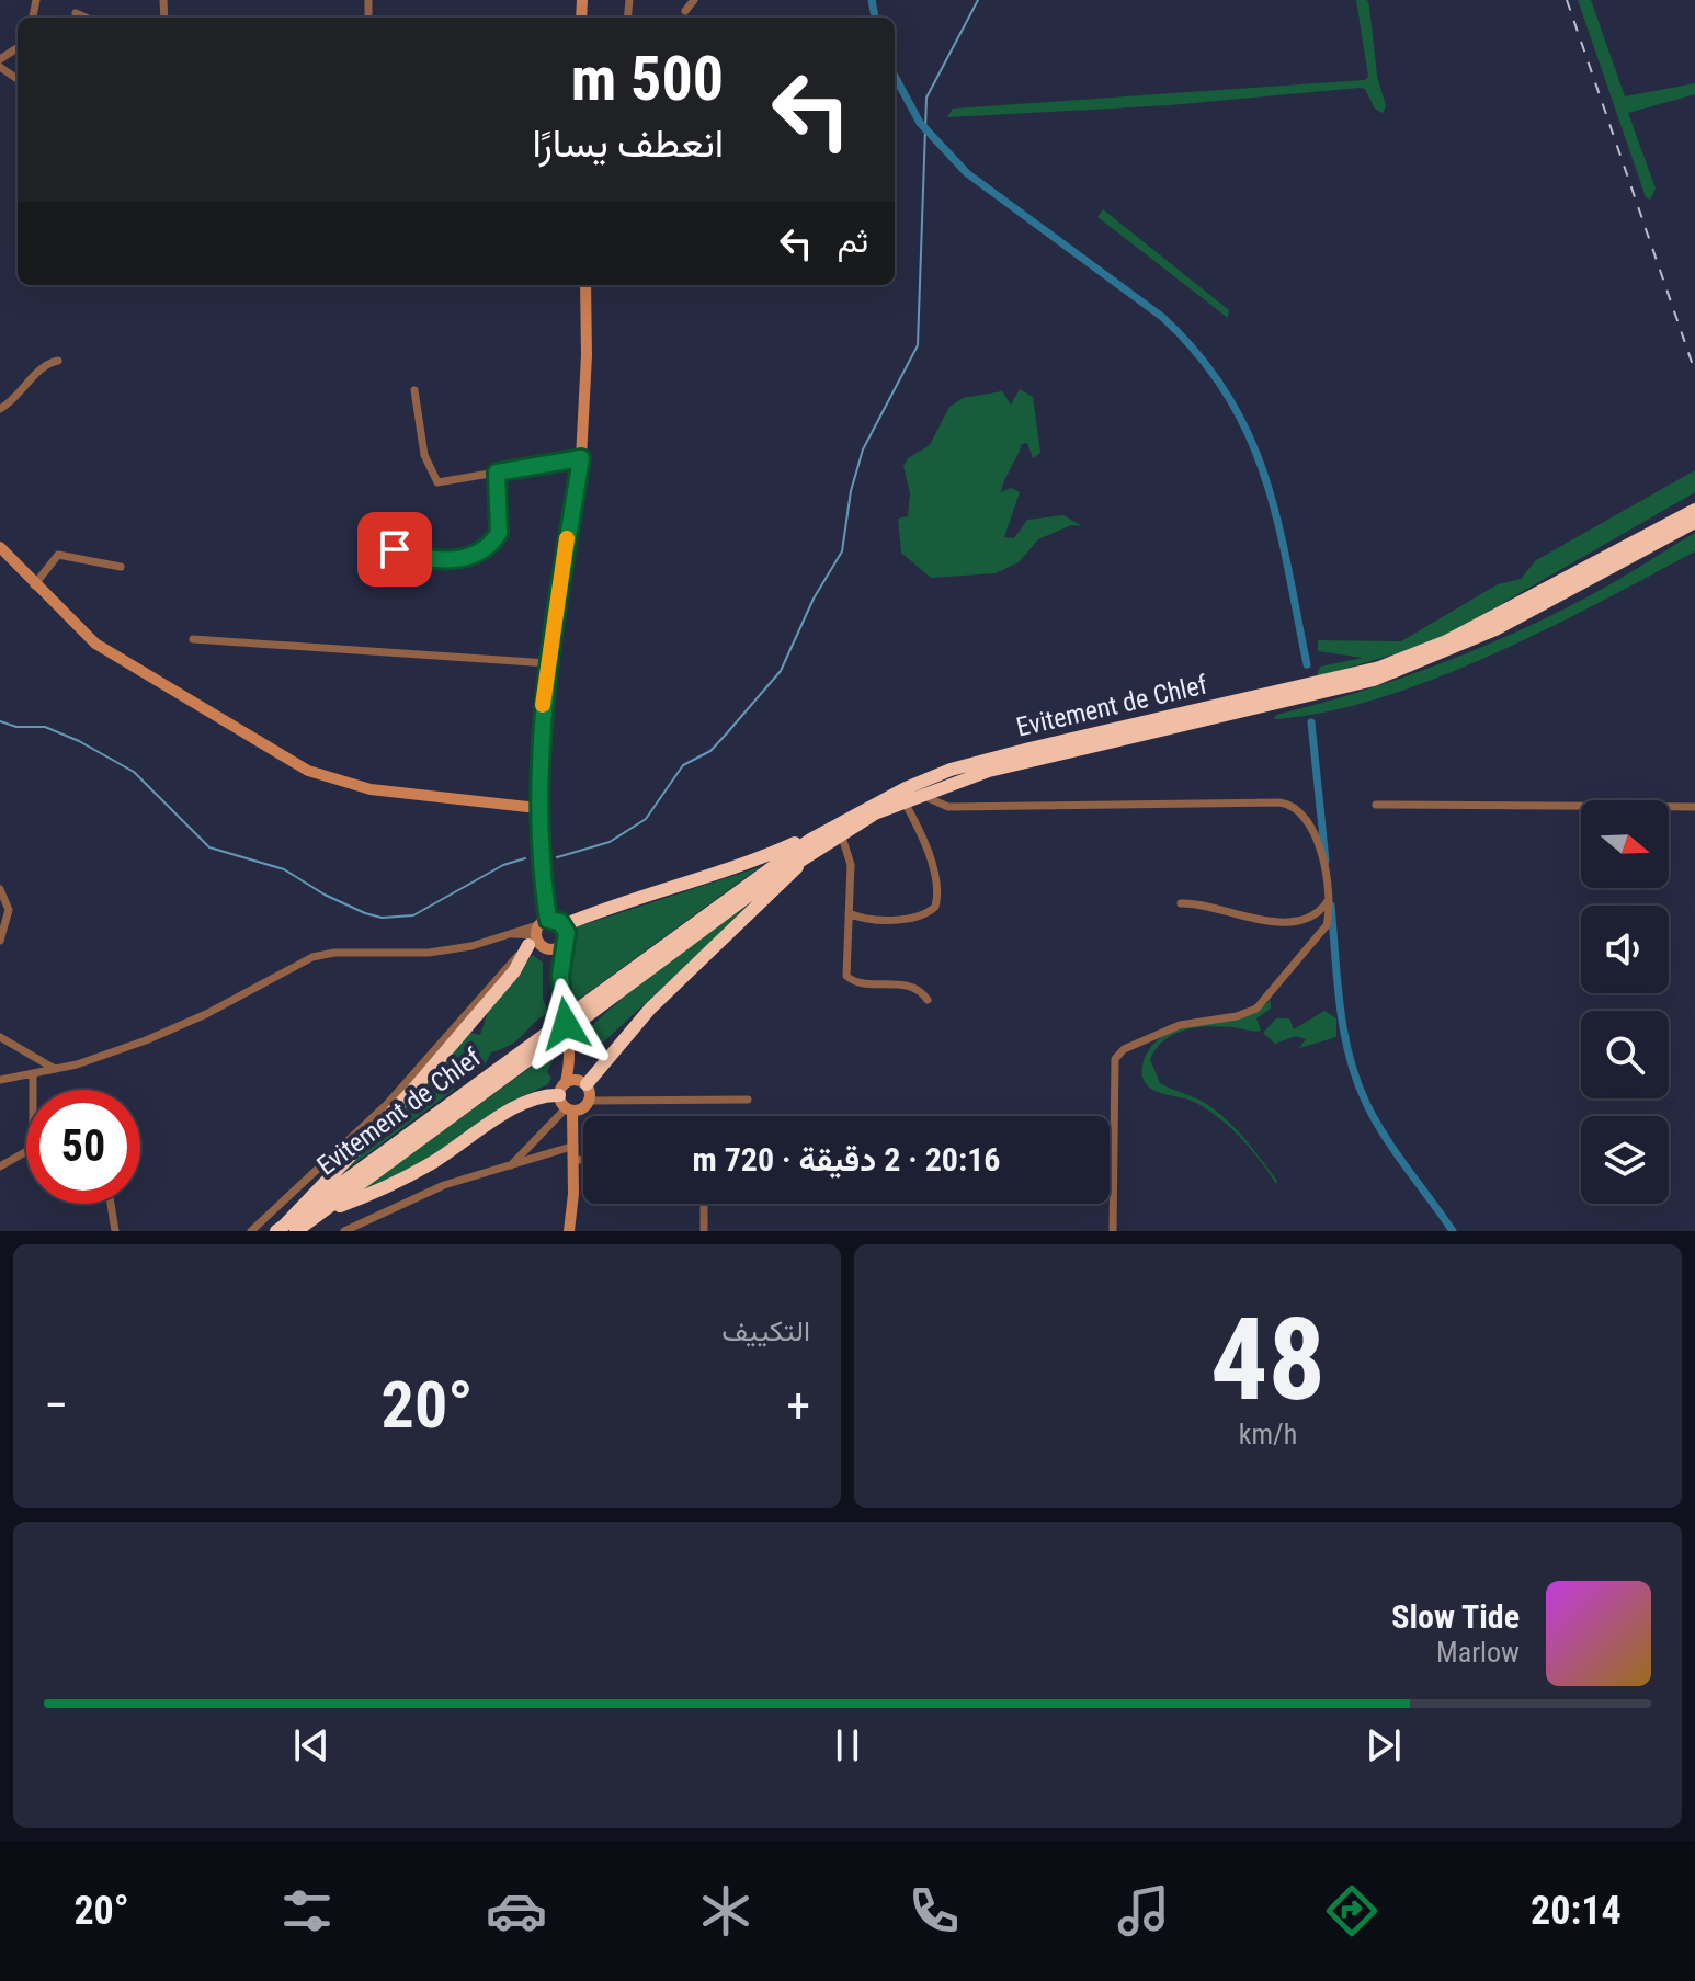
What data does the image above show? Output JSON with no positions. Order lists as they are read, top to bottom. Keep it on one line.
{"streets":{"highway":["Evitement de Chlef"]},"north":"right","page":{"turn":["500 m","انعطف يسارًا"],"then":"ثم","limit":"50","trip":"20:16 · 2 دقيقة · 720 m","tile":[["48","km/h"],"التكييف"],"heat":["−","20°","+"],"song":["Slow Tide","Marlow"],"tabs":["20:14","20°"]}}
